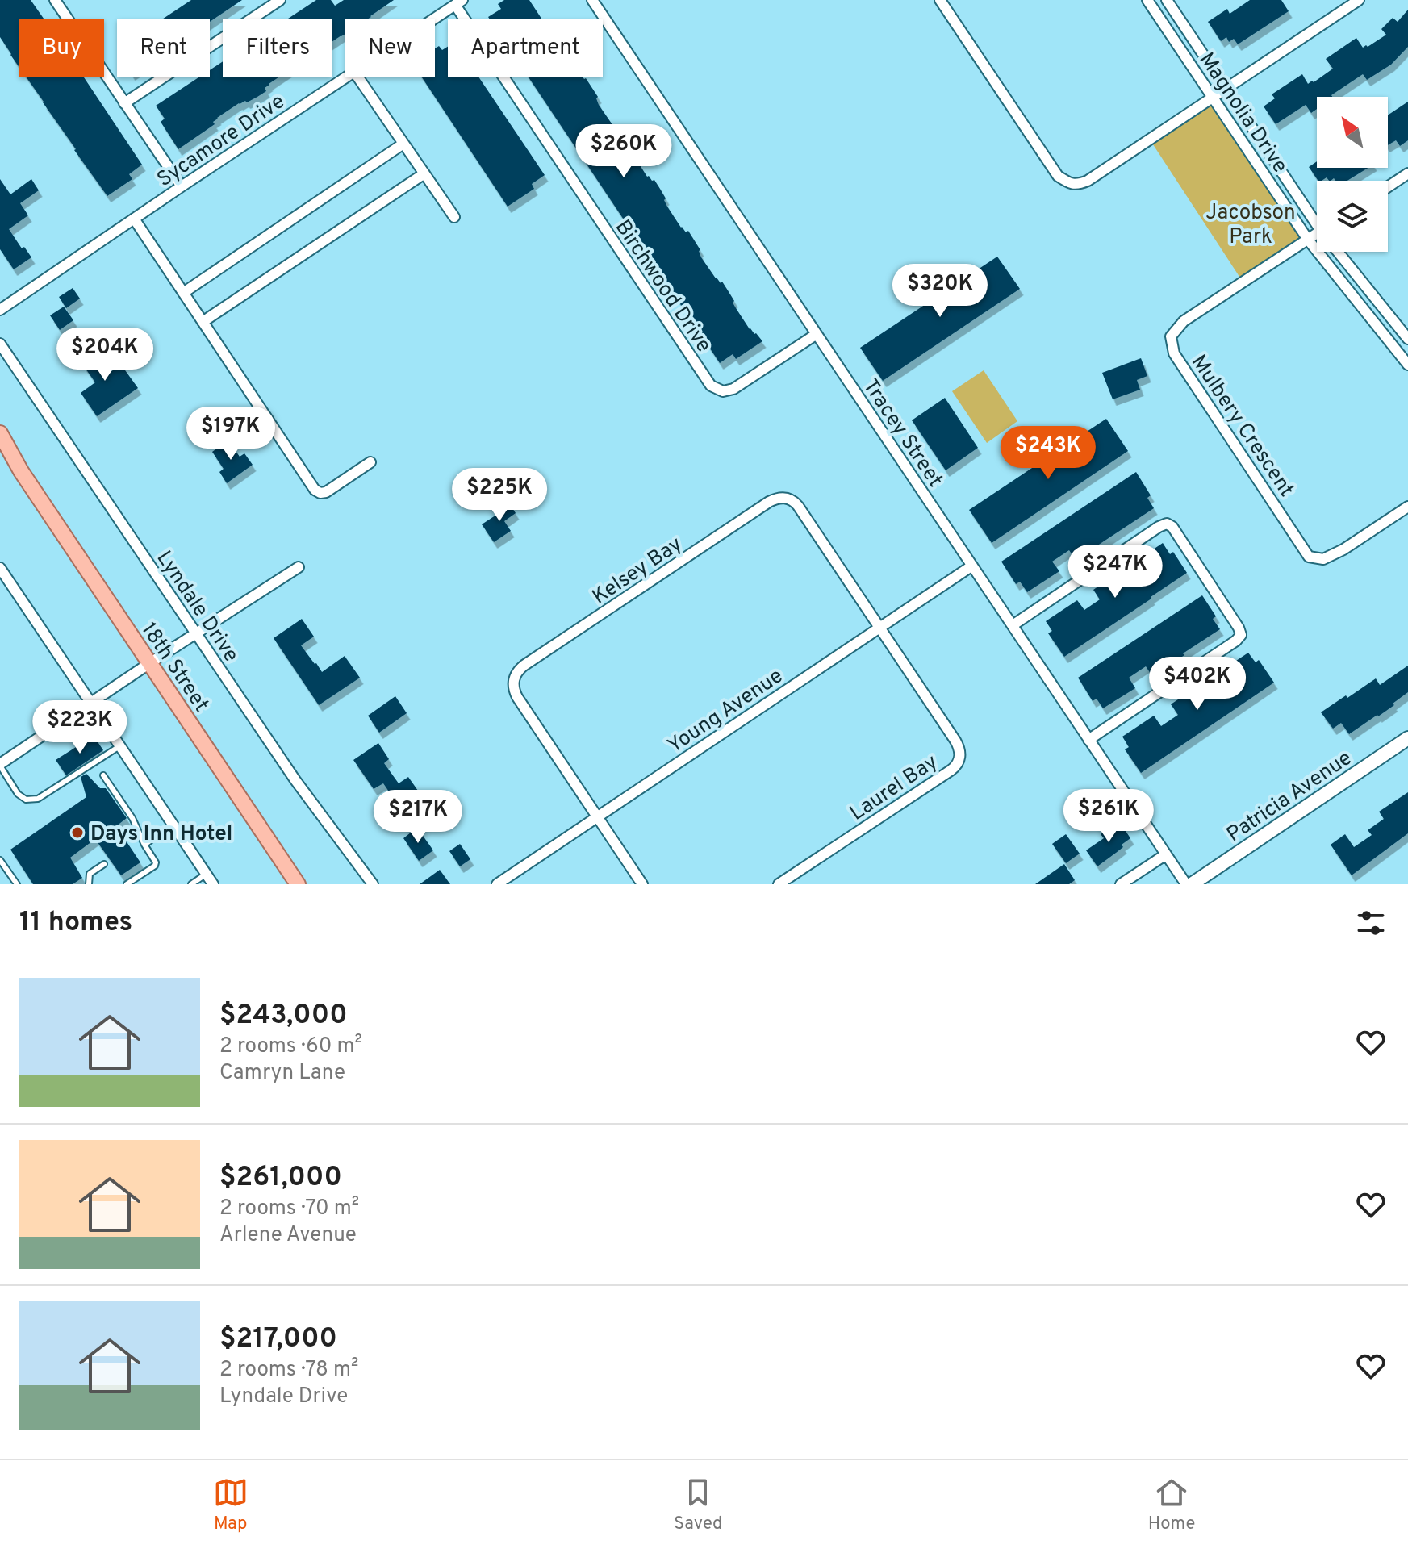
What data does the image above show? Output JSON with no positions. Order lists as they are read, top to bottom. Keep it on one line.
{"streets":{"main road":["18th Street"],"street":["Magnolia Drive","Sycamore Drive","Birchwood Drive","Mulbery Crescent","Tracey Street","Kelsey Bay","Lyndale Drive","Young Avenue","Laurel Bay","Patricia Avenue"]},"crossings":[["Magnolia Drive","Mulbery Crescent"],["Sycamore Drive","Birchwood Drive"],["Birchwood Drive","Tracey Street"],["Tracey Street","Young Avenue"],["Kelsey Bay","Young Avenue"],["Kelsey Bay","Laurel Bay"],["Young Avenue","Laurel Bay"]],"parks":["Jacobson Park"],"places":["Days Inn Hotel"],"north":"top left","page":{"chip":["Buy","Rent","Filters","New","Apartment"],"price":["$260K","$320K","$204K","$197K","$243K","$225K","$247K","$402K","$223K","$261K","$217K"],"heading":"11 homes","list":[{"name":"$243,000","note":"2 rooms · 60 m² · Camryn Lane"},{"name":"$261,000","note":"2 rooms · 70 m² · Arlene Avenue"},{"name":"$217,000","note":"2 rooms · 78 m² · Lyndale Drive"}],"tabs":["Map","Saved","Home"]}}
